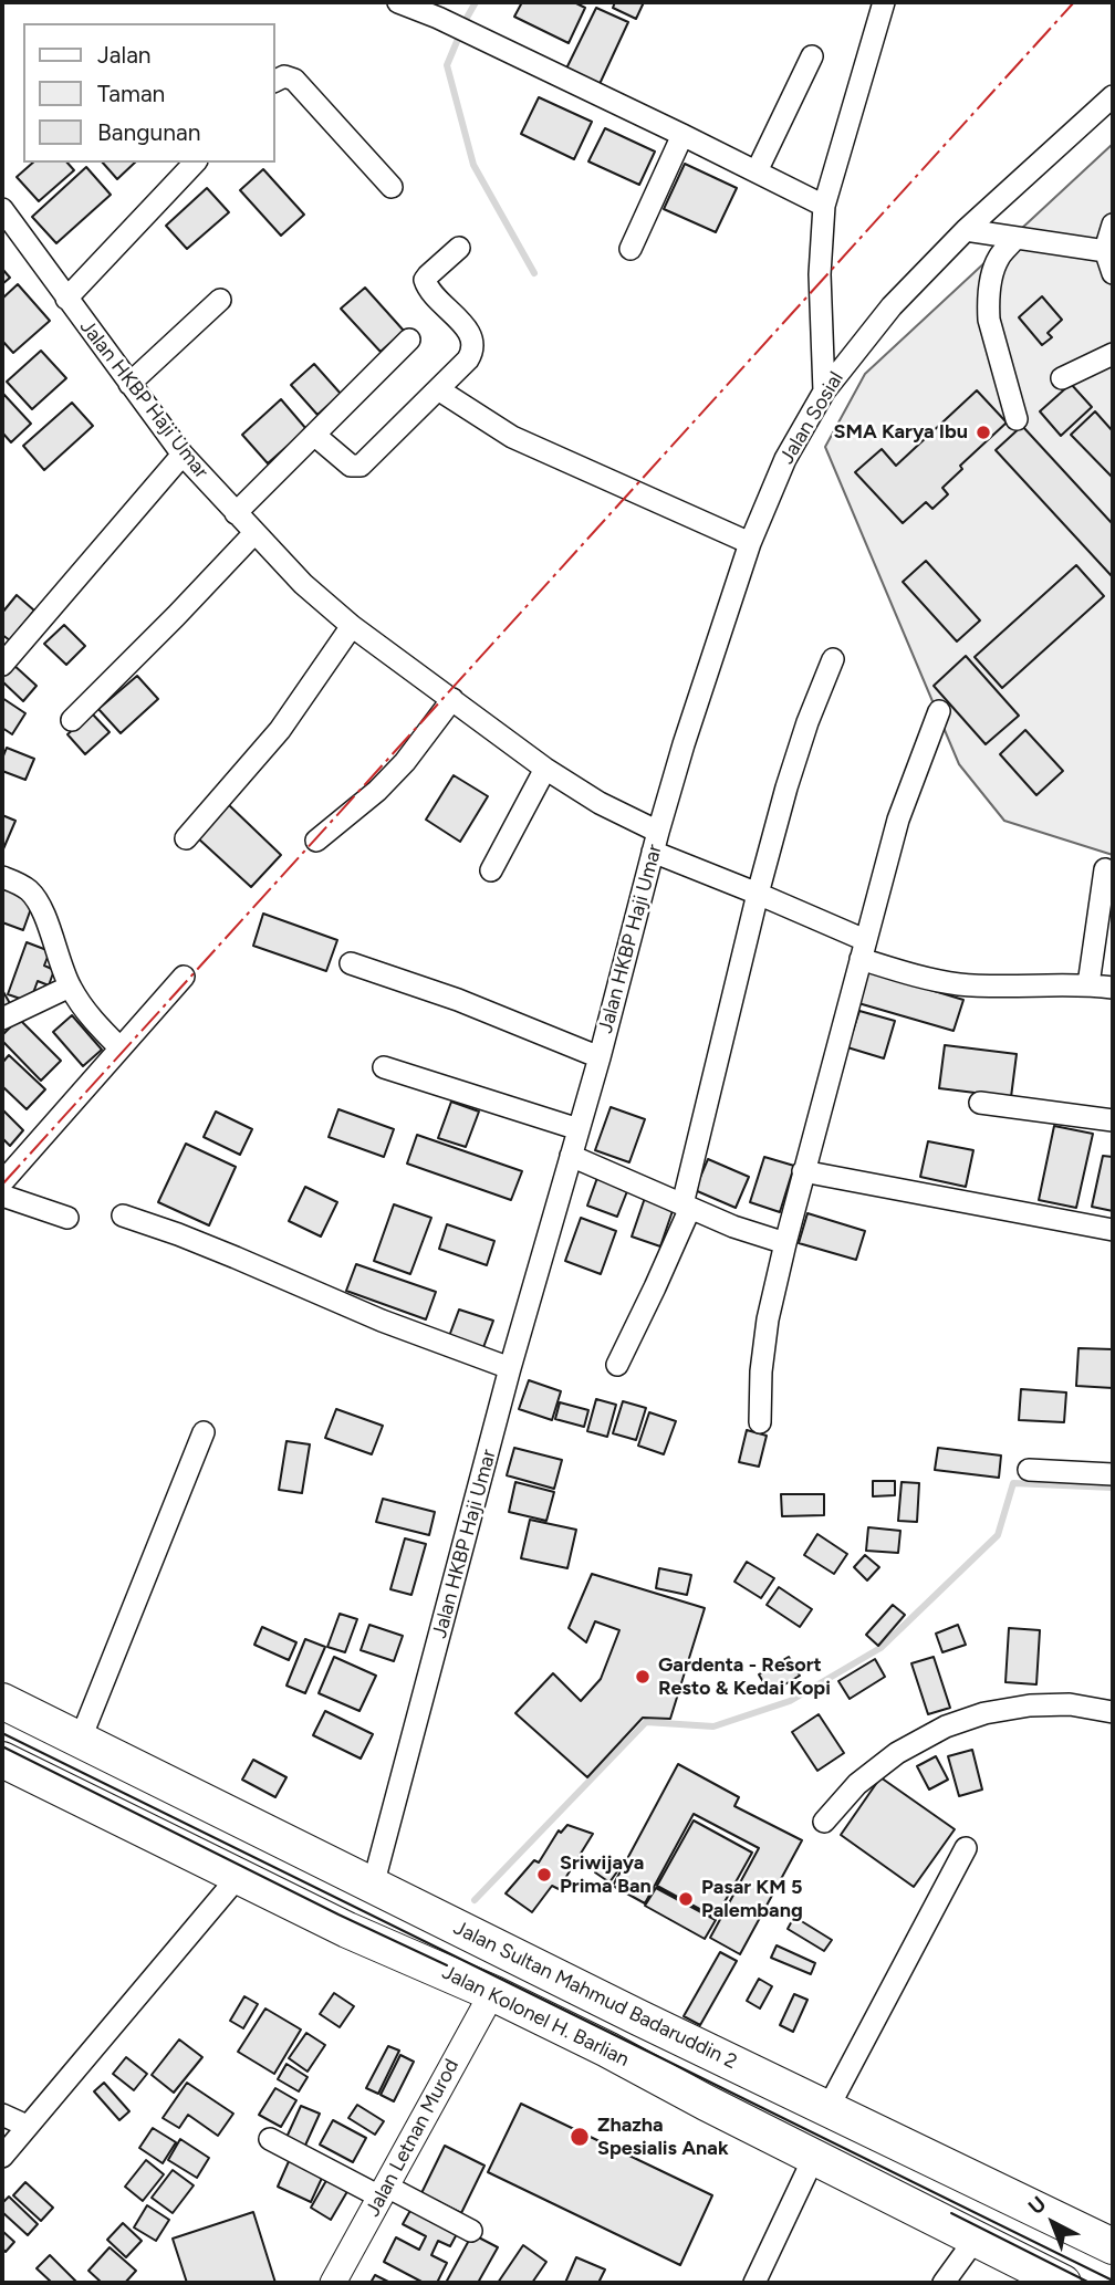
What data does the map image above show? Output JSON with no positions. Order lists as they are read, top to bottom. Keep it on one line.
{"streets":{"highway":["Jalan Sultan Mahmud Badaruddin 2","Jalan Kolonel H. Barlian"],"street":["Jalan HKBP Haji Umar","Jalan Sosial","Jalan Letnan Murod"]},"crossings":[["Jalan HKBP Haji Umar","Jalan Sosial"],["Jalan HKBP Haji Umar","Jalan Sultan Mahmud Badaruddin 2"],["Jalan Kolonel H. Barlian","Jalan Letnan Murod"]],"places":["SMA Karya Ibu","Gardenta - Resort Resto & Kedai Kopi","Sriwijaya Prima Ban","Pasar KM 5 Palembang","Zhazha Spesialis Anak"],"legend":["Jalan","Taman","Bangunan"],"north":"top left"}
